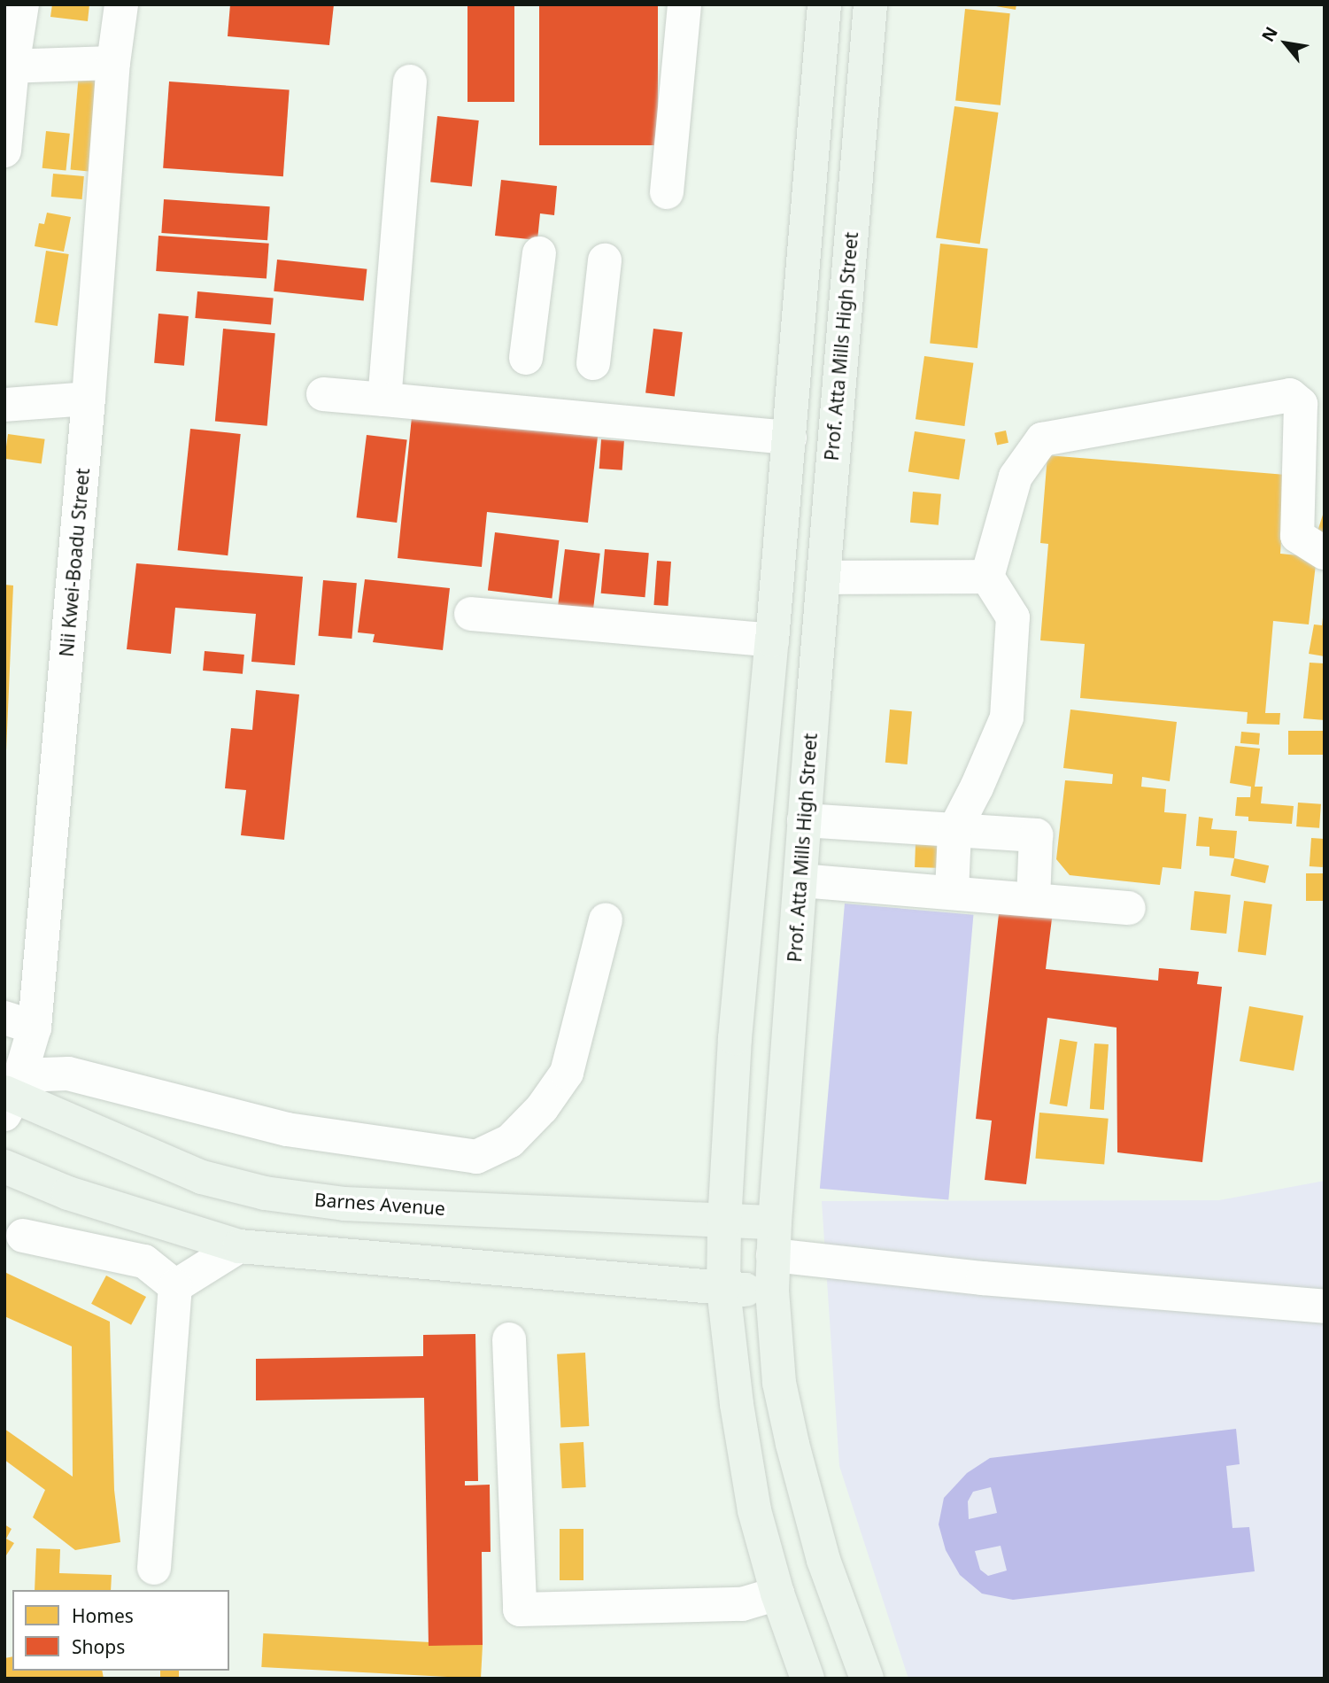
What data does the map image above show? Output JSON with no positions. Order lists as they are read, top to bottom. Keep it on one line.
{"streets":{"main road":["Prof. Atta Mills High Street","Barnes Avenue"],"street":["Nii Kwei-Boadu Street"]},"crossings":[["Prof. Atta Mills High Street","Barnes Avenue"],["Nii Kwei-Boadu Street","Barnes Avenue"]],"legend":["Homes","Shops"],"north":"top left"}
